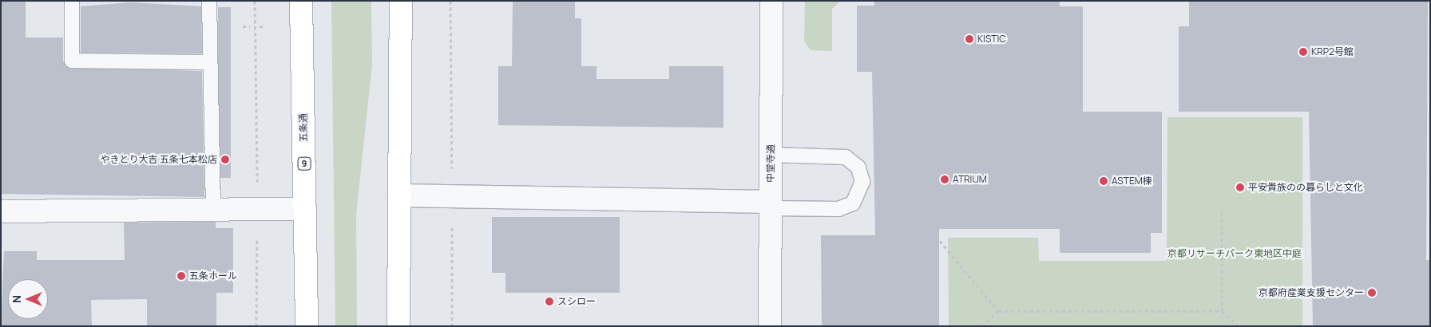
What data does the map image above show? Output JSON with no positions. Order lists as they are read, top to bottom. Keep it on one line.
{"streets":{"highway":["五条通","9"],"street":["中堂寺通"]},"parks":["京都リサーチパーク東地区中庭"],"places":["KISTIC","KRP2号館","やきとり大吉 五条七本松店","ATRIUM","ASTEM棟","平安貴族のの暮らしと文化","五条ホール","京都府産業支援センター","スシロー"],"north":"left"}
